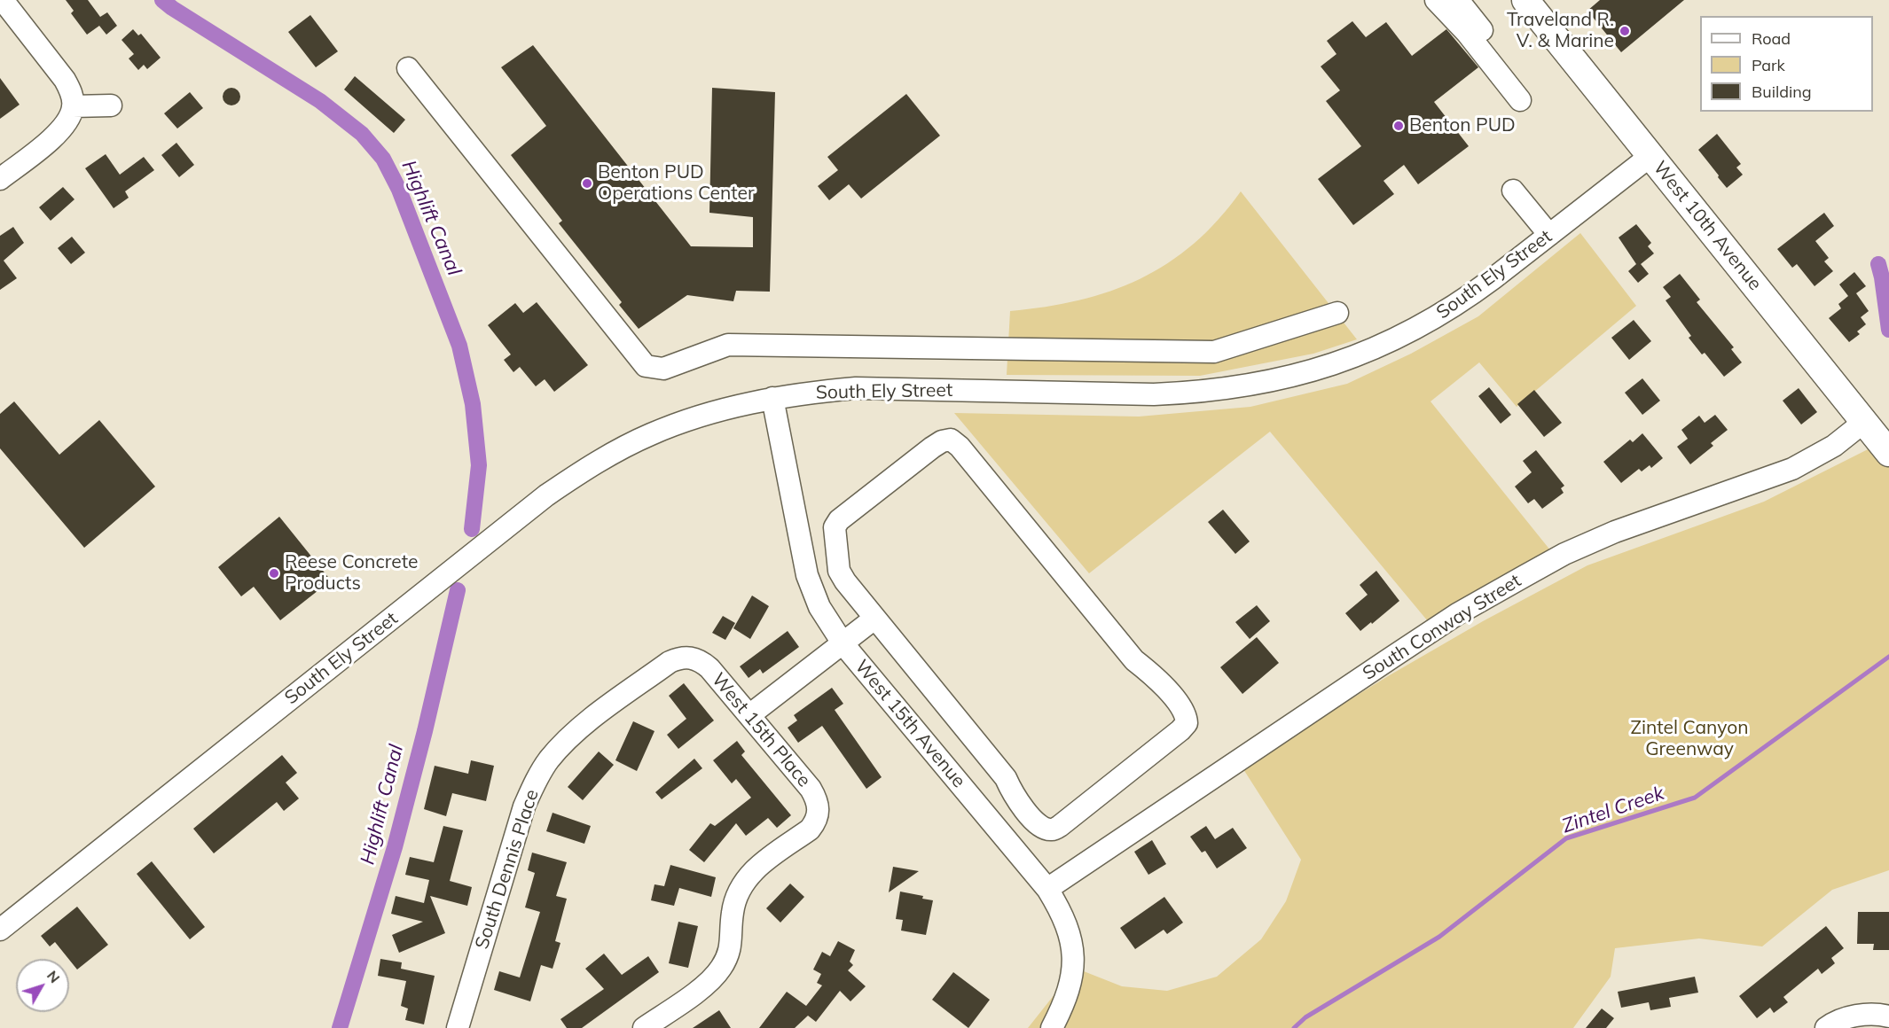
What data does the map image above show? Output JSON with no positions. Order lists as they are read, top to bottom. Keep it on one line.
{"streets":{"main road":["West 10th Avenue"],"street":["South Ely Street","South Conway Street","West 15th Avenue","West 15th Place","South Dennis Place"]},"crossings":[["West 10th Avenue","South Ely Street"],["West 10th Avenue","South Conway Street"],["South Ely Street","West 15th Avenue"],["South Conway Street","West 15th Avenue"],["West 15th Place","South Dennis Place"]],"water":["Highlift Canal","Zintel Creek"],"parks":["Zintel Canyon Greenway"],"places":["Traveland R. V. & Marine","Benton PUD","Benton PUD Operations Center","Reese Concrete Products"],"legend":["Road","Park","Building"],"north":"top right"}
